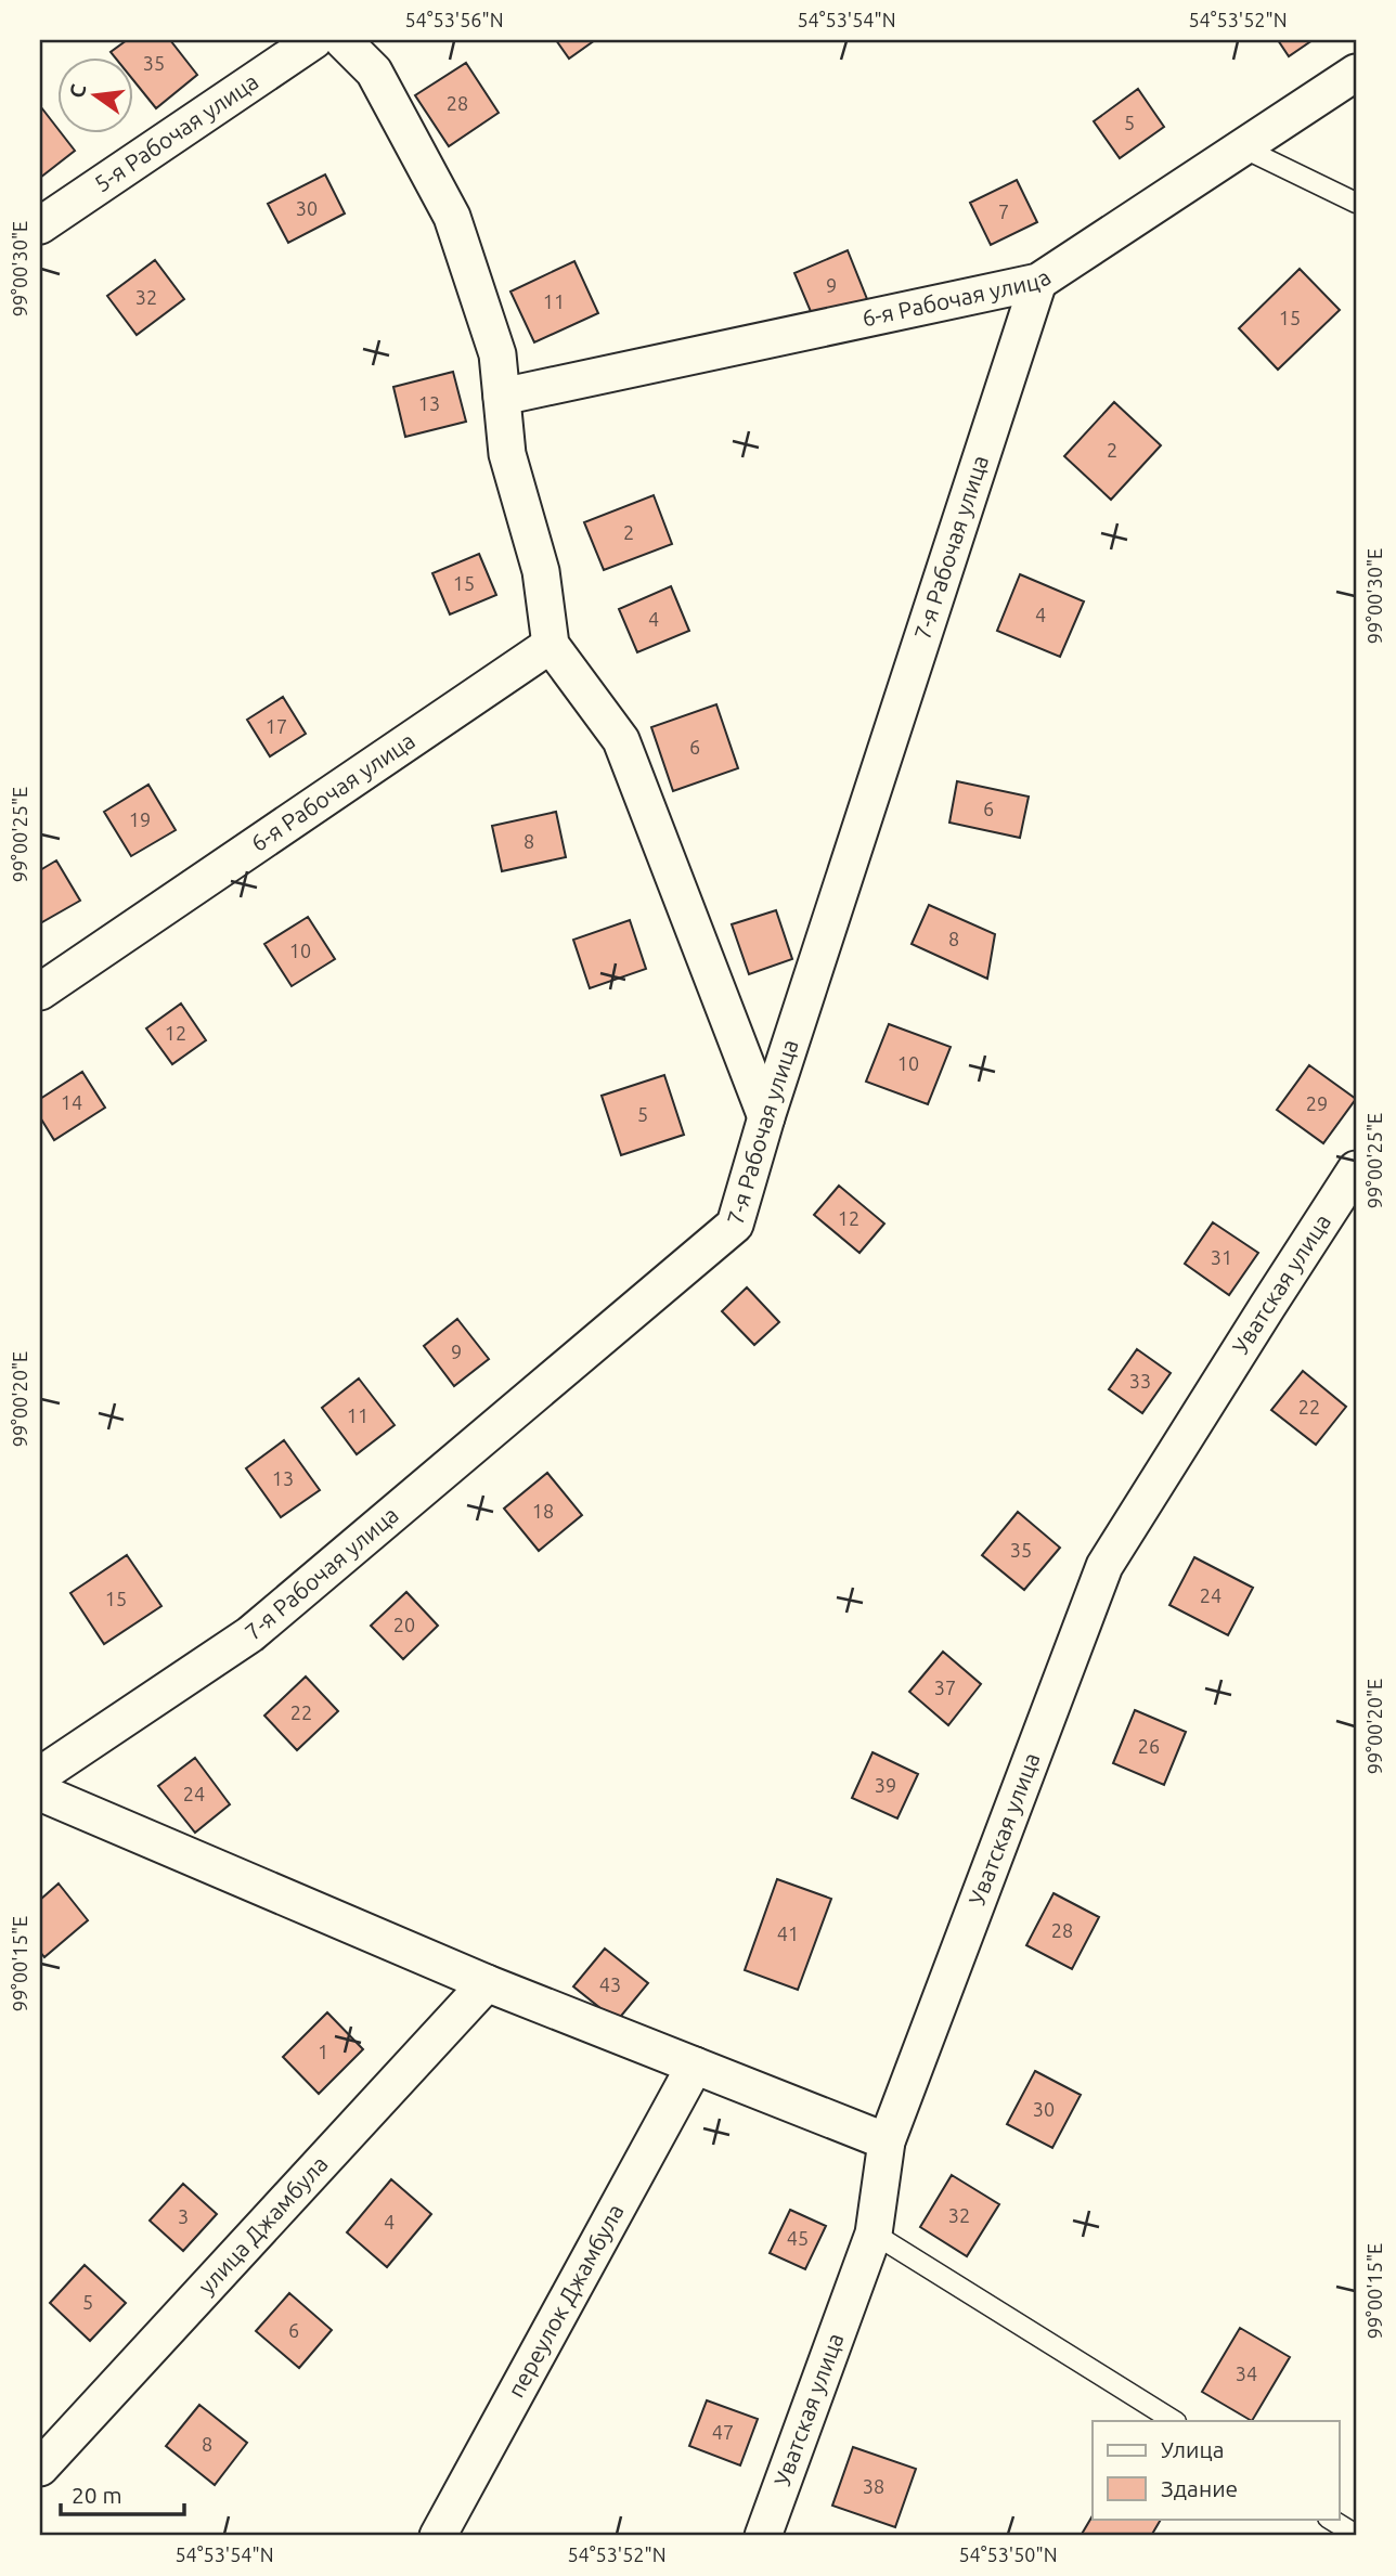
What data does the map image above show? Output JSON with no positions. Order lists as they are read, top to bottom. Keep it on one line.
{"streets":{"street":["5-я Рабочая улица","6-я Рабочая улица","7-я Рабочая улица","Уватская улица","улица Джамбула","переулок Джамбула"]},"crossings":[["6-я Рабочая улица","7-я Рабочая улица"]],"house_numbers":["35","28","5","30","7","9","32","11","15","13","2","2","15","4","4","17","6","6","19","8","8","10","12","10","14","29","5","12","31","9","33","22","11","13","18","35","24","15","20","37","22","26","39","24","28","41","43","1","30","32","3","4","45","5","6","34","47","8","38"],"legend":["Улица","Здание"],"scale_bar":"20 m","north":"left","coordinates":["54°53'56\"N","54°53'54\"N","54°53'52\"N","99°00'30\"E","99°00'25\"E","99°00'20\"E","99°00'15\"E","54°53'50\"N"]}
